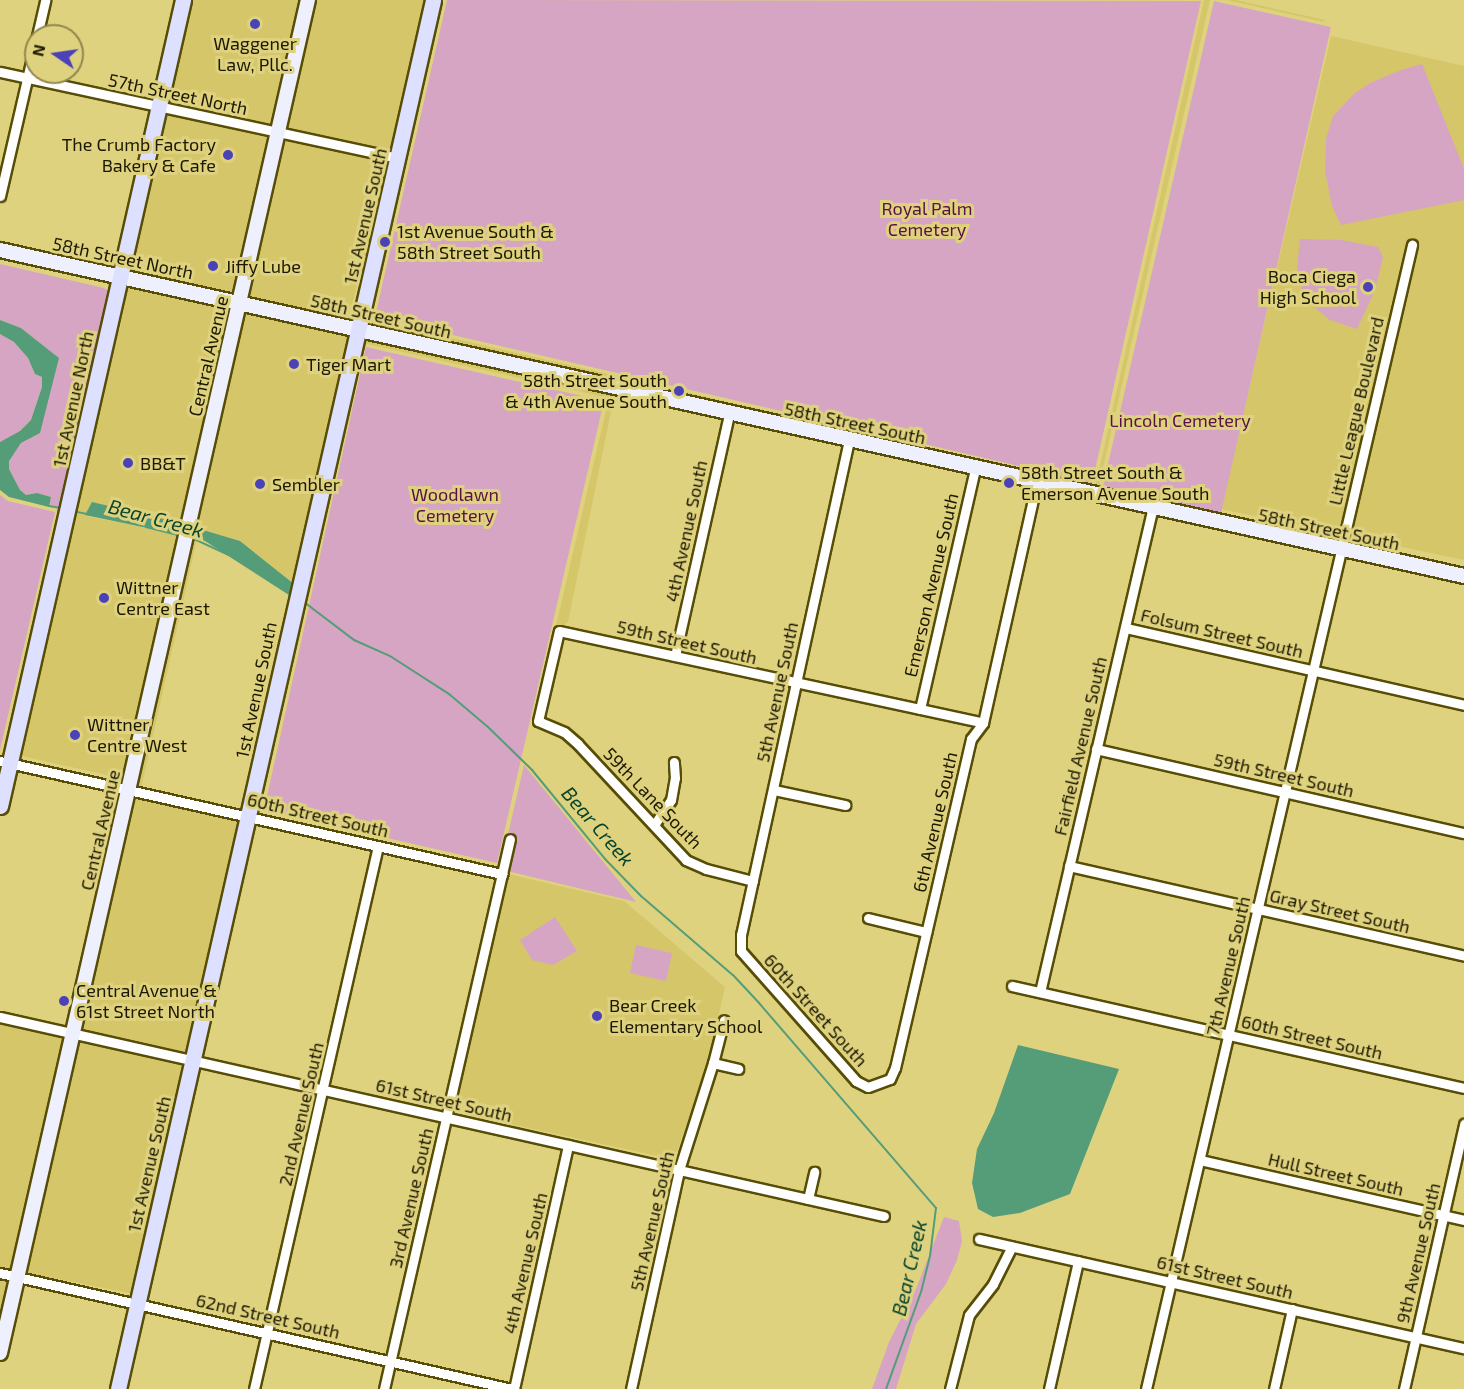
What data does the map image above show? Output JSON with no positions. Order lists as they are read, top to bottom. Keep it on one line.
{"streets":{"main road":["1st Avenue South","1st Avenue North"],"street":["57th Street North","58th Street North","58th Street South","Central Avenue","Little League Boulevard","4th Avenue South","Emerson Avenue South","Folsum Street South","59th Street South","5th Avenue South","Fairfield Avenue South","59th Lane South","60th Street South","6th Avenue South","Gray Street South","7th Avenue South","61st Street South","2nd Avenue South","Hull Street South","3rd Avenue South","9th Avenue South","62nd Street South"]},"crossings":[["57th Street North","1st Avenue South"],["57th Street North","Central Avenue"],["57th Street North","1st Avenue North"],["1st Avenue South","58th Street South"],["1st Avenue South","60th Street South"],["1st Avenue South","61st Street South"],["1st Avenue South","62nd Street South"],["58th Street North","58th Street South"],["58th Street North","Central Avenue"],["58th Street North","1st Avenue North"],["58th Street South","Central Avenue"],["58th Street South","Little League Boulevard"],["58th Street South","4th Avenue South"],["58th Street South","Emerson Avenue South"],["58th Street South","5th Avenue South"],["58th Street South","Fairfield Avenue South"],["58th Street South","6th Avenue South"],["58th Street South","7th Avenue South"],["Central Avenue","60th Street South"],["Central Avenue","61st Street South"],["Central Avenue","62nd Street South"],["1st Avenue North","60th Street South"],["Little League Boulevard","7th Avenue South"],["4th Avenue South","59th Street South"],["4th Avenue South","61st Street South"],["4th Avenue South","62nd Street South"],["Emerson Avenue South","59th Street South"],["Folsum Street South","Fairfield Avenue South"],["Folsum Street South","7th Avenue South"],["59th Street South","5th Avenue South"],["59th Street South","Fairfield Avenue South"],["59th Street South","59th Lane South"],["59th Street South","6th Avenue South"],["59th Street South","7th Avenue South"],["5th Avenue South","59th Lane South"],["5th Avenue South","60th Street South"],["5th Avenue South","61st Street South"],["Fairfield Avenue South","60th Street South"],["Fairfield Avenue South","Gray Street South"],["60th Street South","6th Avenue South"],["60th Street South","7th Avenue South"],["60th Street South","2nd Avenue South"],["60th Street South","3rd Avenue South"],["Gray Street South","7th Avenue South"],["7th Avenue South","61st Street South"],["7th Avenue South","Hull Street South"],["61st Street South","2nd Avenue South"],["61st Street South","3rd Avenue South"],["61st Street South","9th Avenue South"],["2nd Avenue South","62nd Street South"],["Hull Street South","9th Avenue South"],["3rd Avenue South","62nd Street South"]],"water":["Bear Creek"],"parks":["Royal Palm Cemetery","Lincoln Cemetery","Woodlawn Cemetery"],"places":["Waggener Law, Pllc.","The Crumb Factory Bakery & Cafe","1st Avenue South & 58th Street South","Jiffy Lube","Boca Ciega High School","Tiger Mart","58th Street South & 4th Avenue South","BB&T","58th Street South & Emerson Avenue South","Sembler","Wittner Centre East","Wittner Centre West","Central Avenue & 61st Street North","Bear Creek Elementary School"],"north":"left"}
